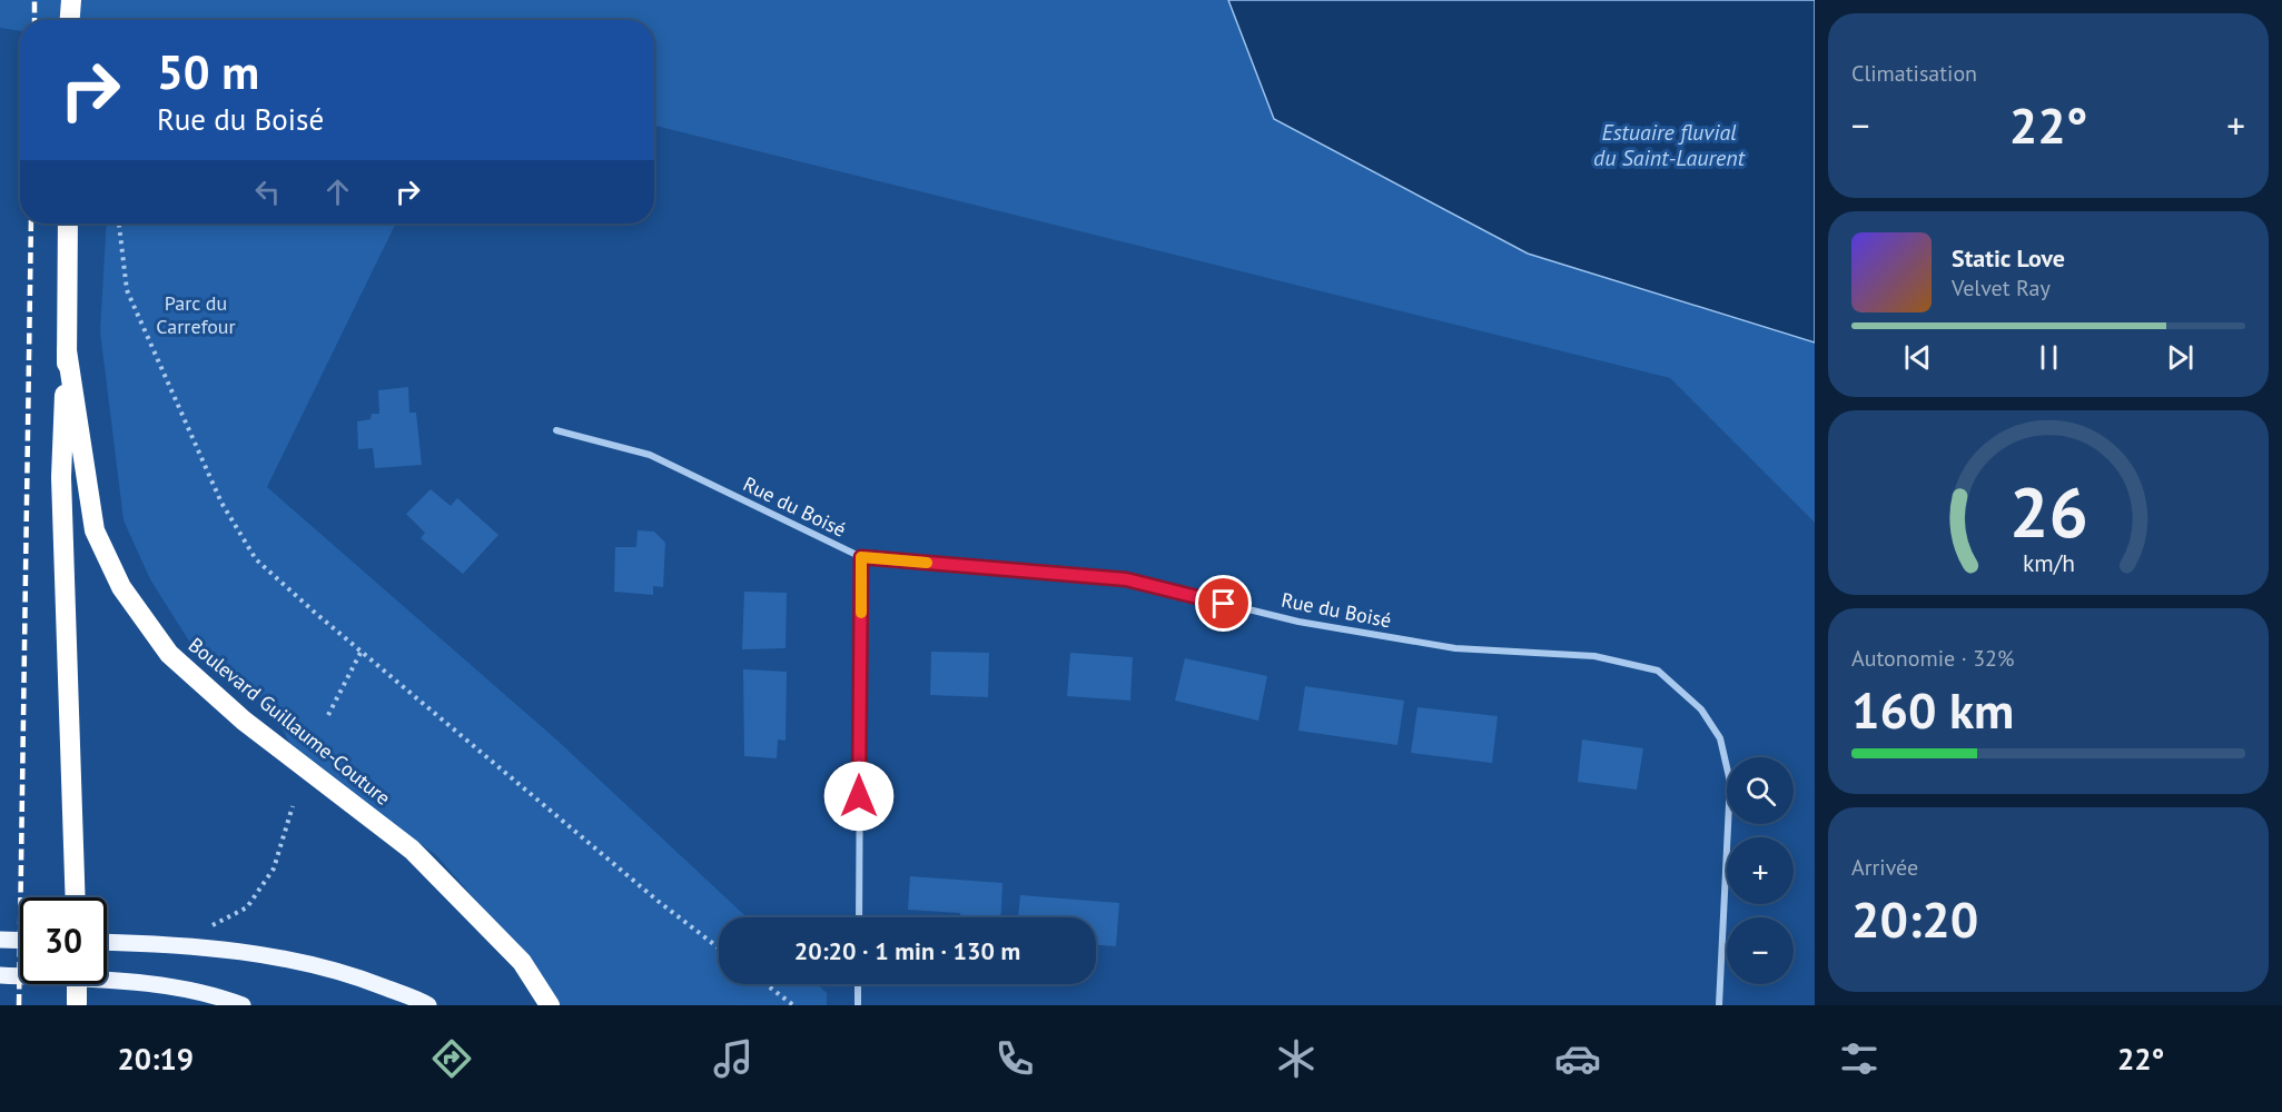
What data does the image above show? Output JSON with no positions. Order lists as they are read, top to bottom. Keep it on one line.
{"streets":{"highway":["Boulevard Guillaume-Couture"],"street":["Rue du Boisé"]},"water":["Estuaire fluvial du Saint-Laurent"],"parks":["Parc du Carrefour"],"page":{"tile":["Climatisation",["Autonomie · 32%","160 km"],["Arrivée","20:20"]],"turn":["50 m","Rue du Boisé"],"heat":["−","22°","+"],"song":["Static Love","Velvet Ray"],"map_buttons":["+","−"],"limit":"30","trip":"20:20 · 1 min · 130 m","tabs":["20:19","22°"],"gauge":["26","km/h"]}}
